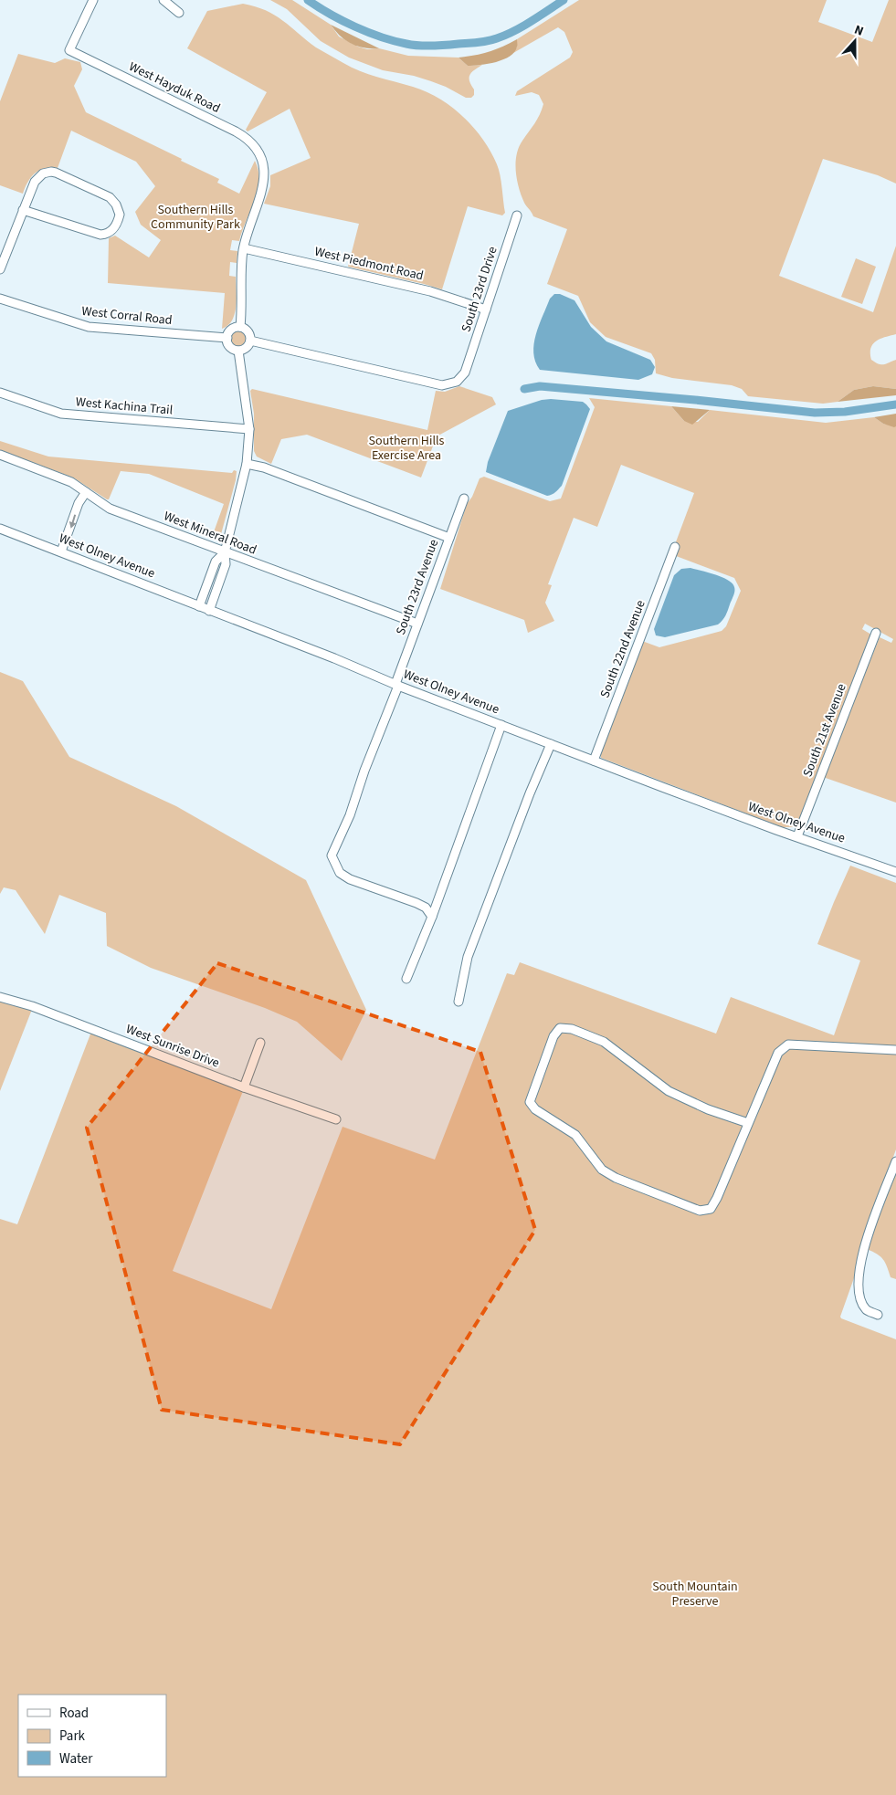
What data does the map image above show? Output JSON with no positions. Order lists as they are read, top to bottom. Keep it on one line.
{"streets":{"street":["West Hayduk Road","West Piedmont Road","South 23rd Drive","West Corral Road","West Kachina Trail","West Mineral Road","West Olney Avenue","South 23rd Avenue","South 22nd Avenue","South 21st Avenue","West Sunrise Drive"]},"crossings":[["West Hayduk Road","West Piedmont Road"],["West Piedmont Road","South 23rd Drive"],["South 23rd Drive","West Corral Road"],["West Mineral Road","South 23rd Avenue"],["West Olney Avenue","South 23rd Avenue"],["West Olney Avenue","South 22nd Avenue"],["West Olney Avenue","South 21st Avenue"]],"parks":["Southern Hills Community Park","Southern Hills Exercise Area","South Mountain Preserve"],"legend":["Road","Park","Water"],"north":"top"}
